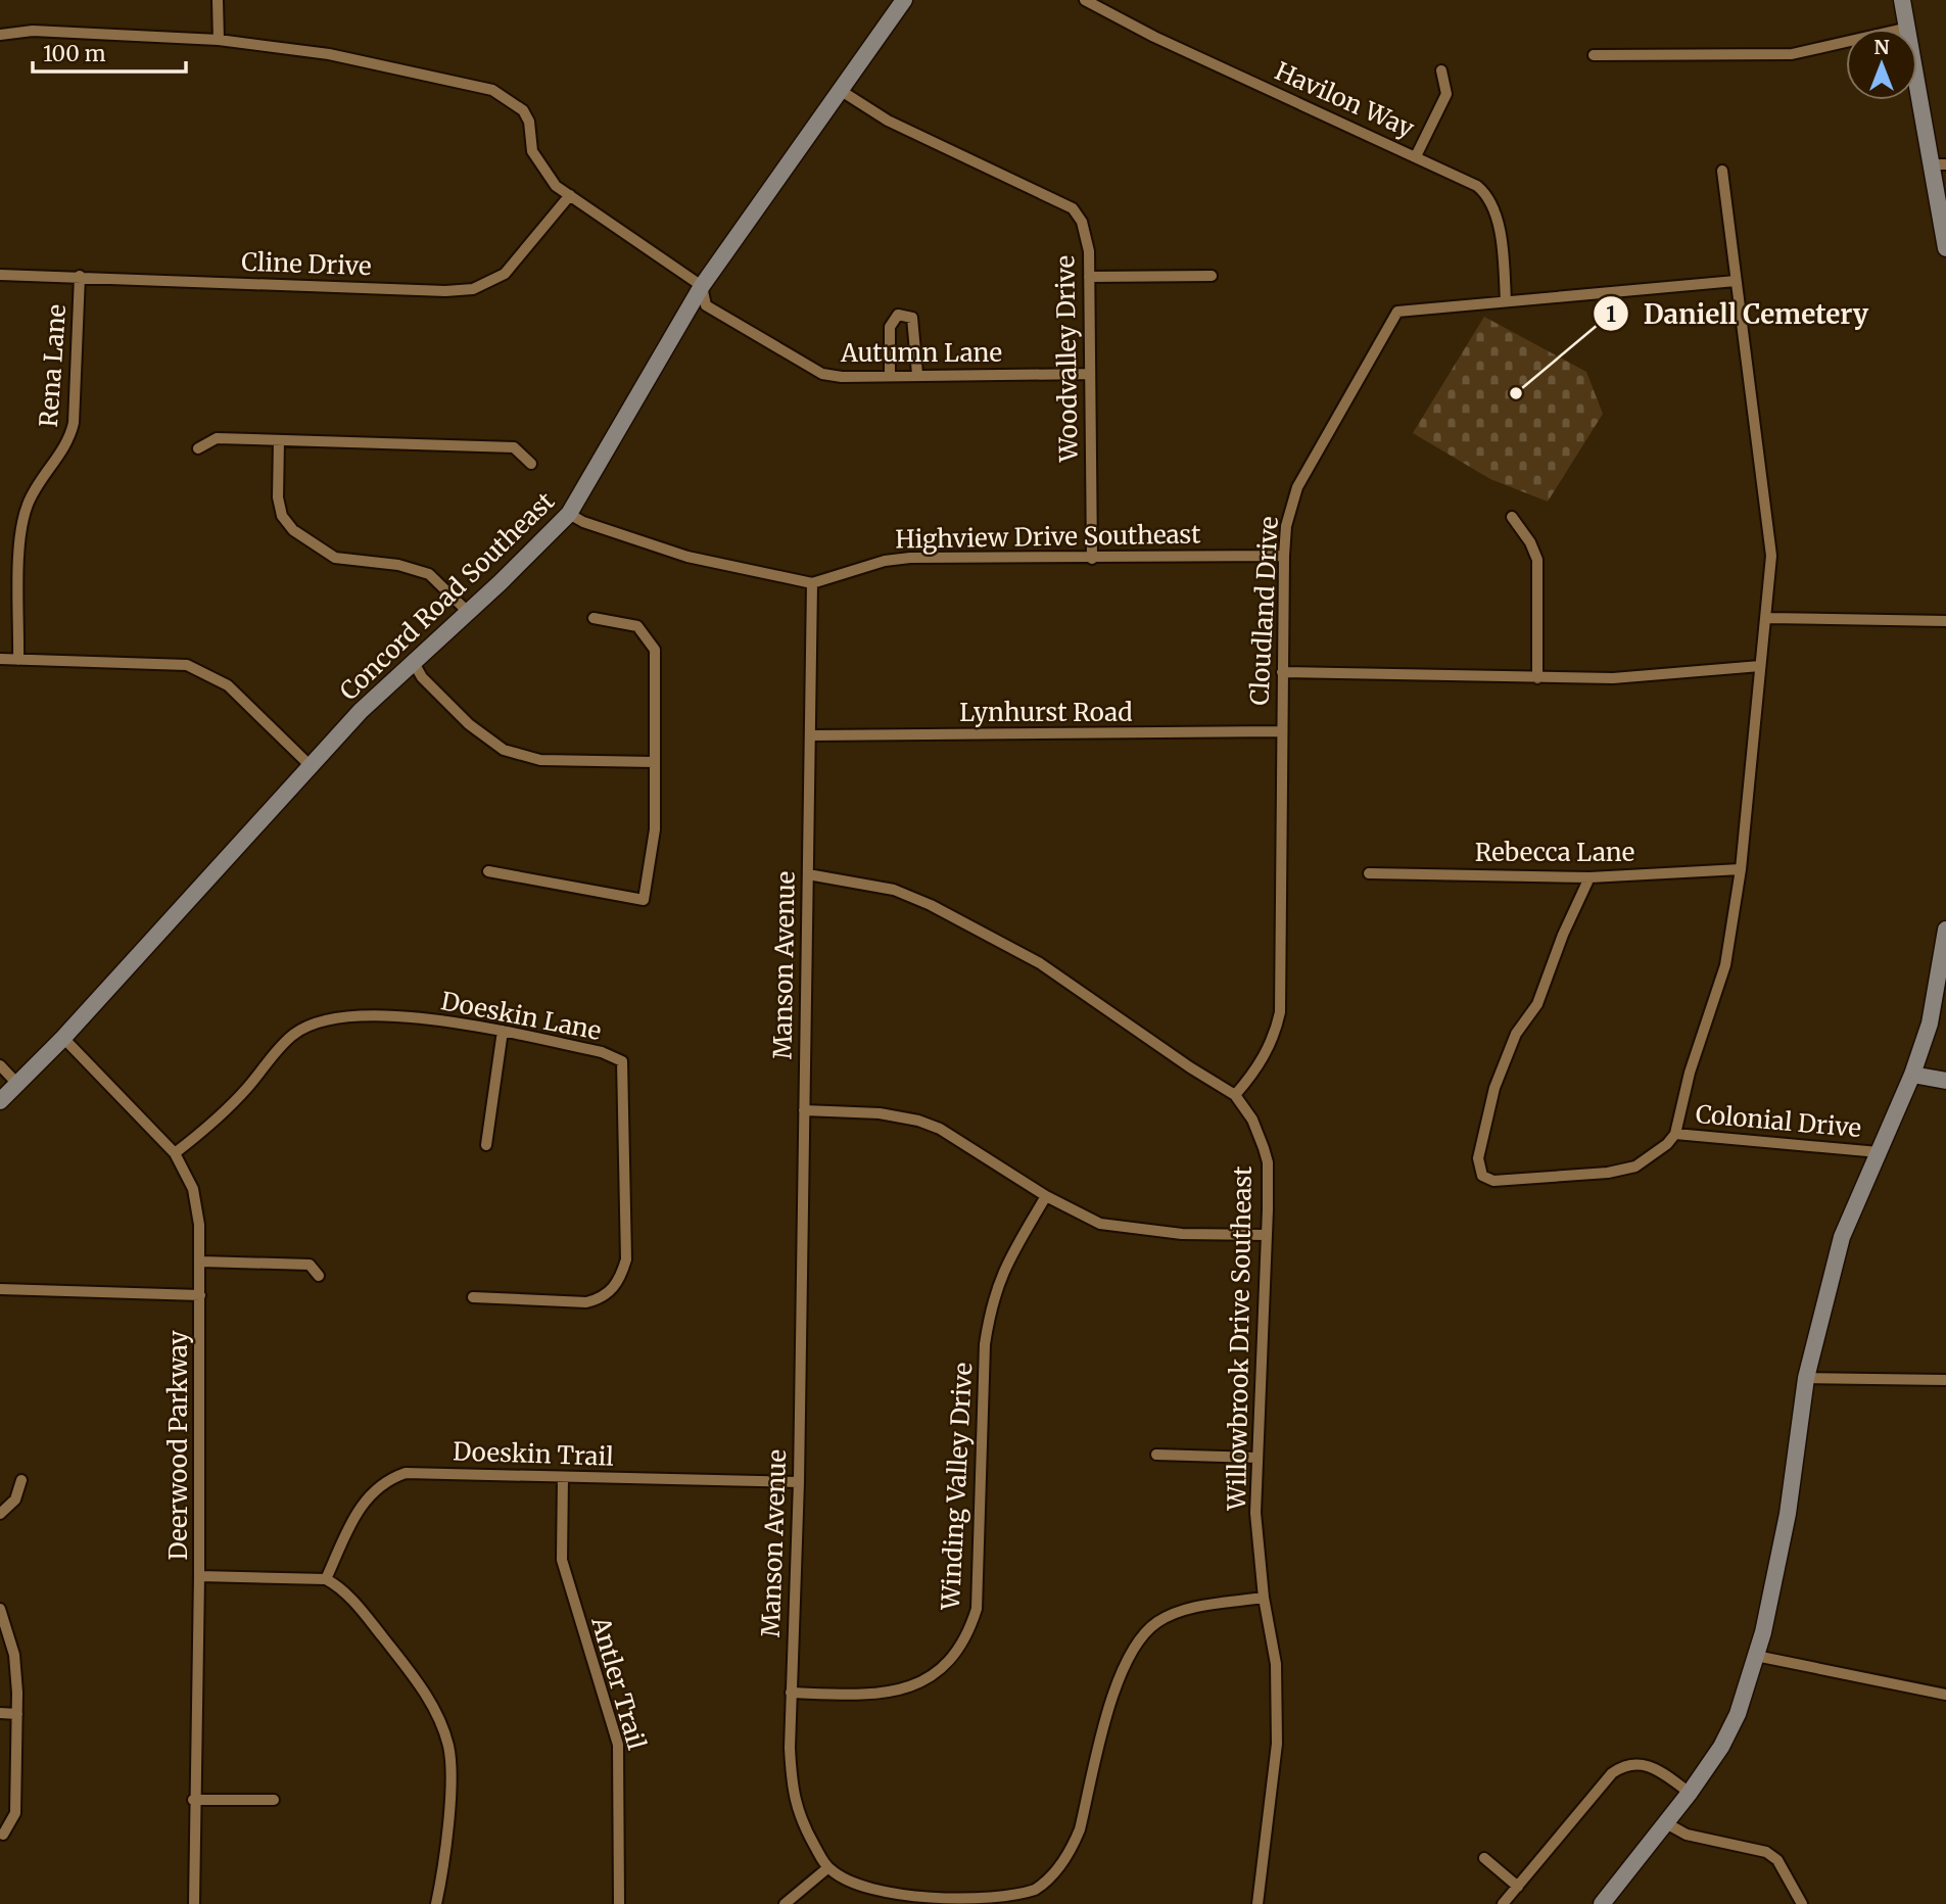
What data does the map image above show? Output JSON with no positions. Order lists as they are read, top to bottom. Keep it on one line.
{"streets":{"street":["Havilon Way","Cline Drive","Autumn Lane","Woodvalley Drive","Rena Lane","Highview Drive Southeast","Concord Road Southeast","Cloudland Drive","Lynhurst Road","Rebecca Lane","Manson Avenue","Doeskin Lane","Colonial Drive","Willowbrook Drive Southeast","Deerwood Parkway","Doeskin Trail","Winding Valley Drive","Antler Trail"]},"crossings":[["Havilon Way","Cloudland Drive"],["Cline Drive","Rena Lane"],["Autumn Lane","Woodvalley Drive"],["Autumn Lane","Concord Road Southeast"],["Woodvalley Drive","Highview Drive Southeast"],["Woodvalley Drive","Concord Road Southeast"],["Highview Drive Southeast","Concord Road Southeast"],["Highview Drive Southeast","Cloudland Drive"],["Highview Drive Southeast","Manson Avenue"],["Concord Road Southeast","Deerwood Parkway"],["Cloudland Drive","Lynhurst Road"],["Cloudland Drive","Willowbrook Drive Southeast"],["Lynhurst Road","Manson Avenue"],["Manson Avenue","Willowbrook Drive Southeast"],["Manson Avenue","Doeskin Trail"],["Manson Avenue","Winding Valley Drive"],["Doeskin Lane","Deerwood Parkway"],["Doeskin Trail","Antler Trail"]],"places":["Daniell Cemetery"],"scale_bar":"100 m","north":"top"}
